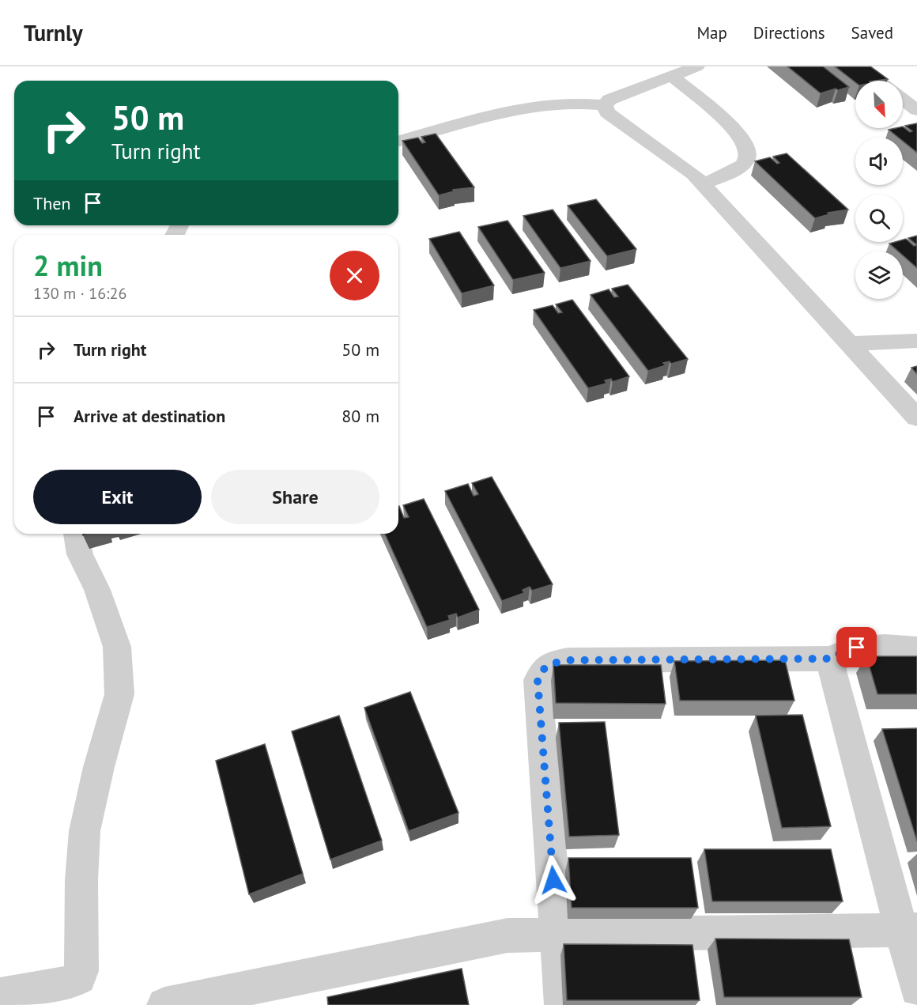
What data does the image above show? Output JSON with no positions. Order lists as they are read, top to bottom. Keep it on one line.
{"north":"bottom right","page":{"header":"Turnly","nav":["Map","Directions","Saved"],"turn":["50 m","Turn right"],"then":"Then","heading":["2 min","130 m · 16:26"],"list":[{"name":"Turn right","value":"50 m"},{"name":"Arrive at destination","value":"80 m"}],"buttons":["Exit","Share"]}}
